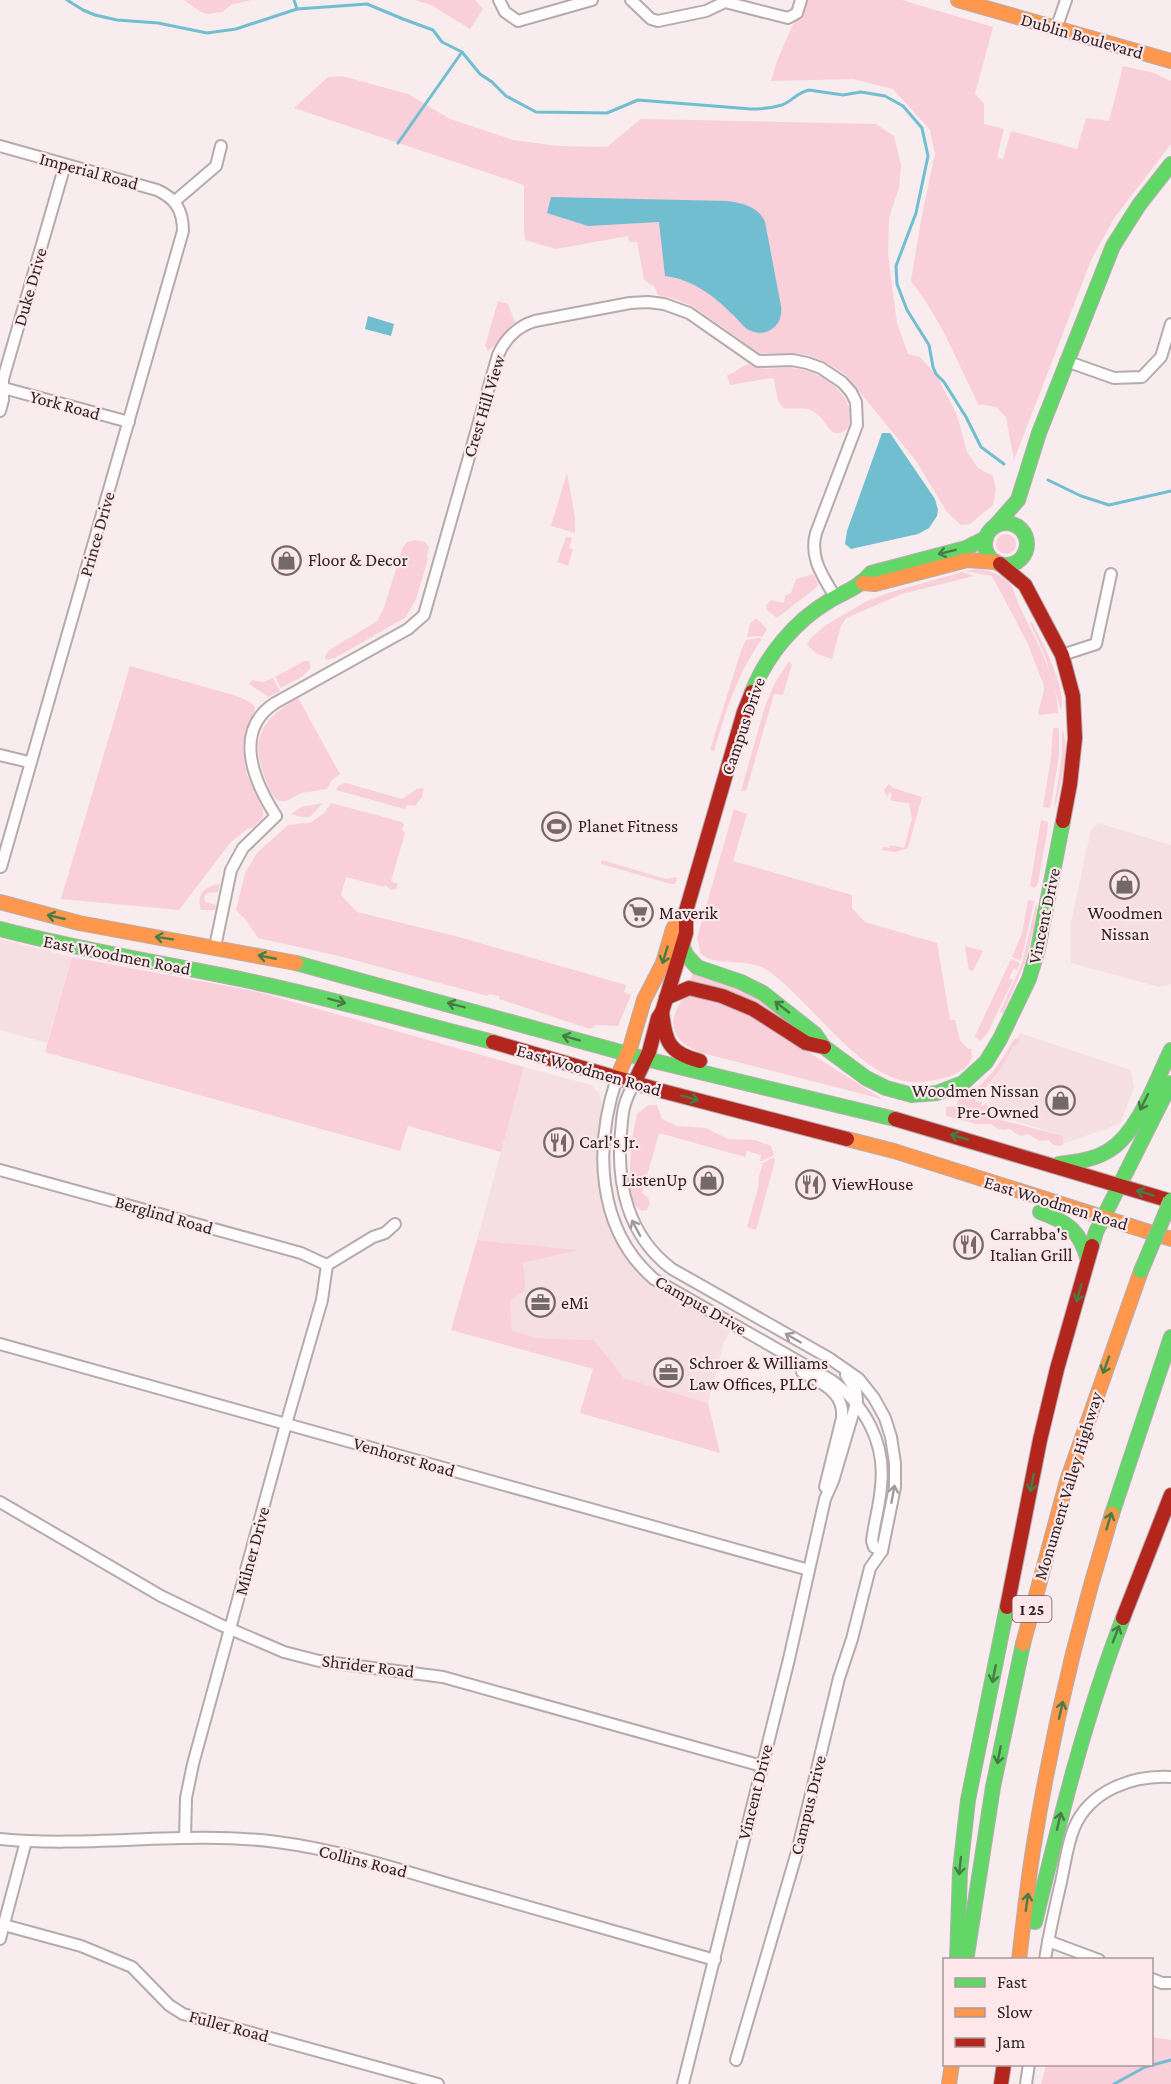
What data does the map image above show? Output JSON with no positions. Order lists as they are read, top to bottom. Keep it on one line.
{"streets":{"main road":["Dublin Boulevard","Campus Drive","Vincent Drive","East Woodmen Road","Monument Valley Highway","I 25"],"street":["Imperial Road","Duke Drive","York Road","Crest Hill View","Prince Drive","Berglind Road","Venhorst Road","Milner Drive","Shrider Road","Collins Road","Fuller Road"]},"crossings":[["Imperial Road","Duke Drive"],["Imperial Road","Prince Drive"],["Duke Drive","York Road"],["York Road","Prince Drive"],["Crest Hill View","Campus Drive"],["Crest Hill View","East Woodmen Road"],["Campus Drive","Vincent Drive"],["Campus Drive","East Woodmen Road"],["Vincent Drive","Venhorst Road"],["Vincent Drive","Shrider Road"],["Vincent Drive","Collins Road"],["East Woodmen Road","Monument Valley Highway"],["Berglind Road","Milner Drive"],["Venhorst Road","Milner Drive"],["Milner Drive","Shrider Road"],["Milner Drive","Collins Road"]],"places":{"shop":["Floor & Decor","Woodmen Nissan","Woodmen Nissan Pre-Owned","ListenUp"],"sports":["Planet Fitness"],"supermarket":["Maverik"],"restaurant":["Carl's Jr.","ViewHouse","Carrabba's Italian Grill"],"office":["eMi","Schroer & Williams Law Offices, PLLC"]},"legend":["Fast","Slow","Jam"]}
